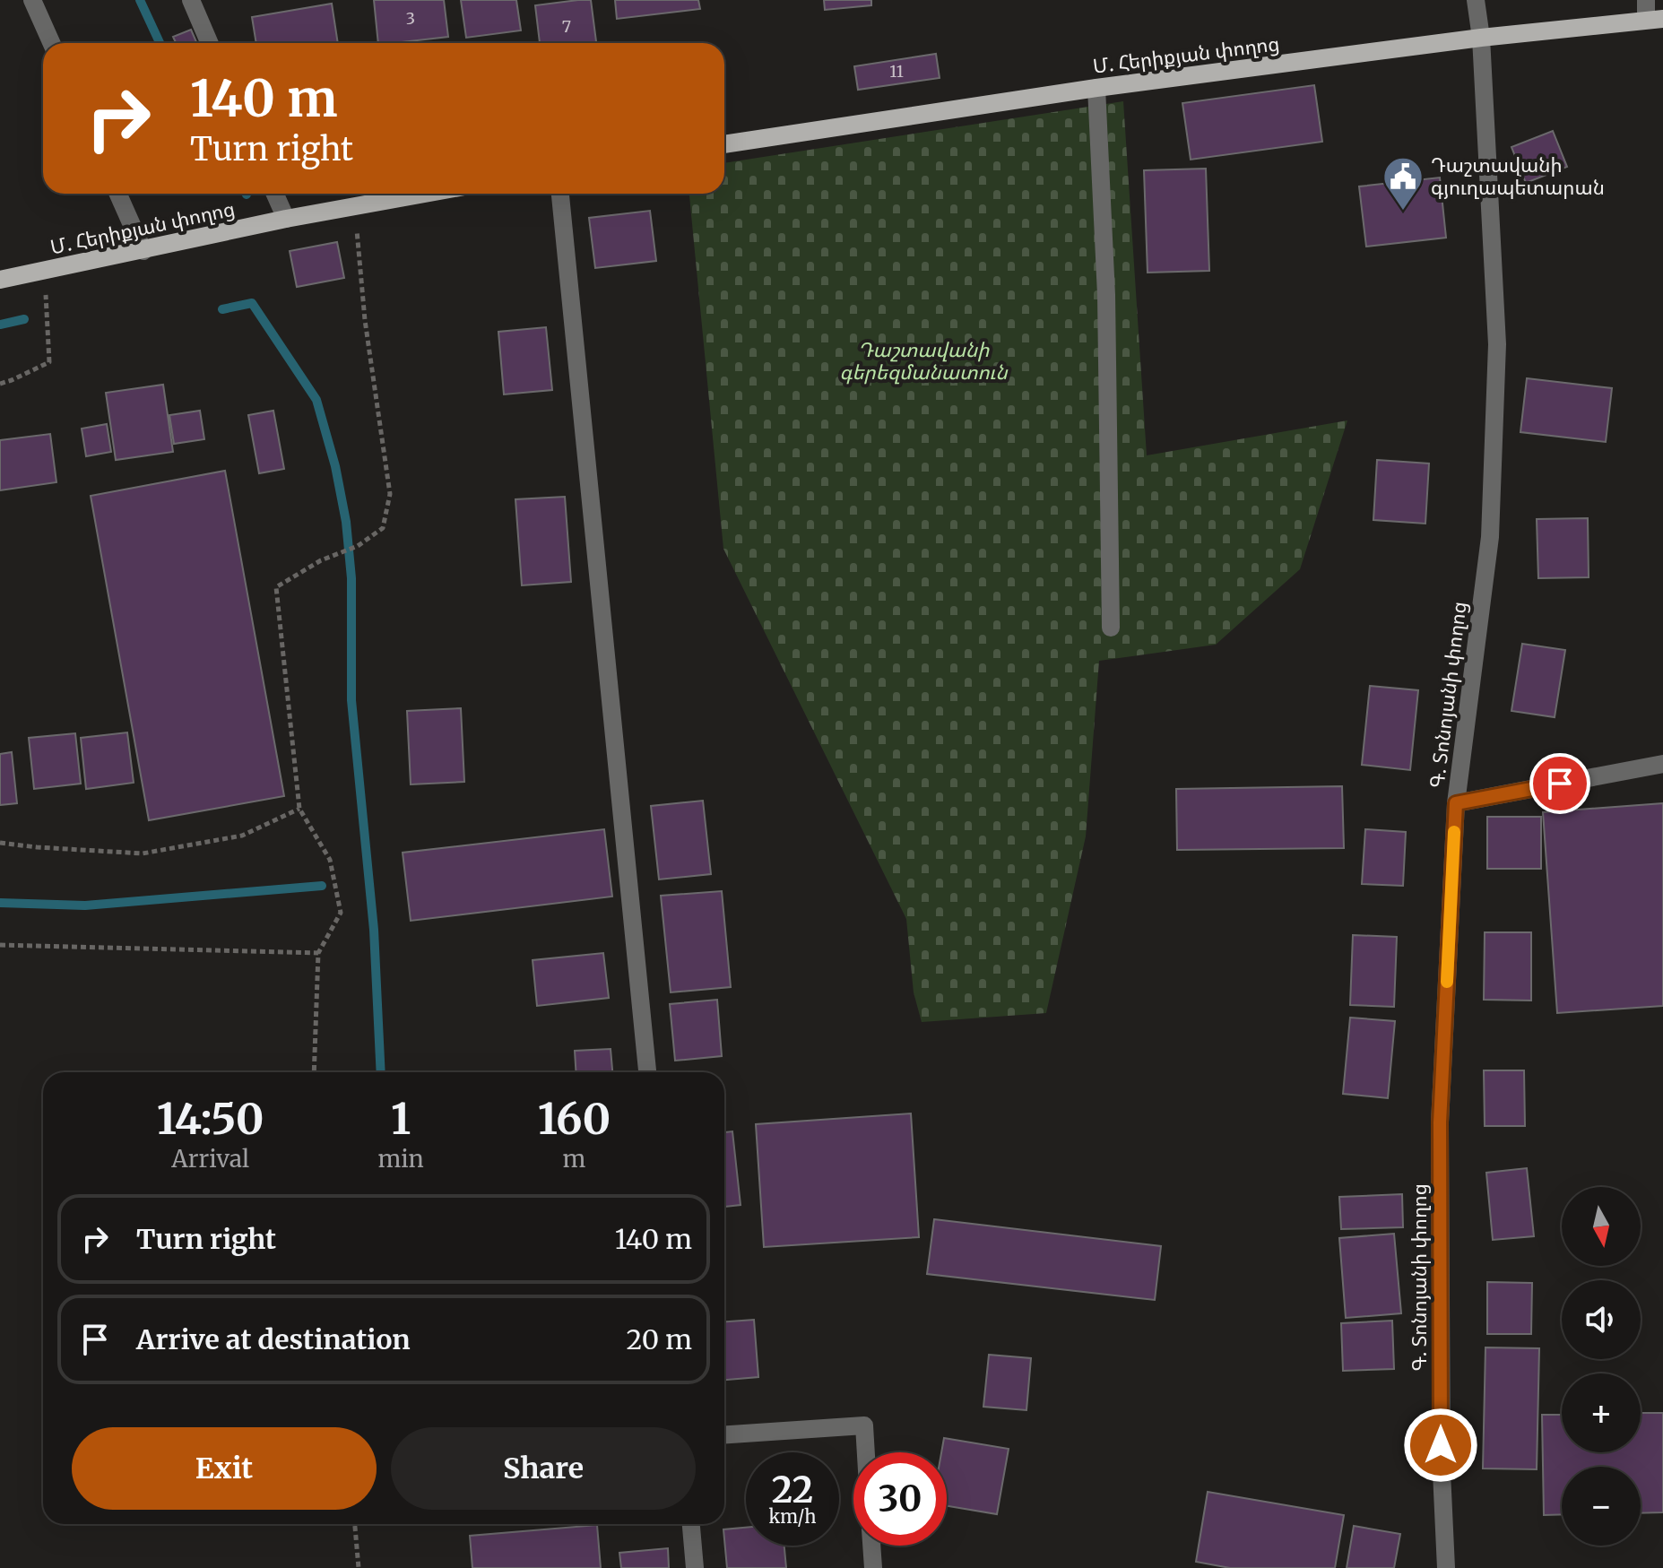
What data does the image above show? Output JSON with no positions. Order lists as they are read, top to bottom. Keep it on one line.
{"streets":{"main road":["Մ. Հերիքյան փողոց"],"street":["Գ. Տոնոյանի փողոց"]},"crossings":[["Մ. Հերիքյան փողոց","Գ. Տոնոյանի փողոց"]],"parks":["Դաշտավանի գերեզմանատուն"],"places":{"public building":["Դաշտավանի գյուղապետարան"]},"house_numbers":["3","7","11"],"north":"bottom","page":{"turn":["140 m","Turn right"],"eta":["14:50","Arrival","1","min","160","m"],"map_buttons":["+","−"],"list":[{"name":"Turn right","value":"140 m"},{"name":"Arrive at destination","value":"20 m"}],"buttons":["Exit","Share"],"speed":"22 km/h","limit":"30"}}
